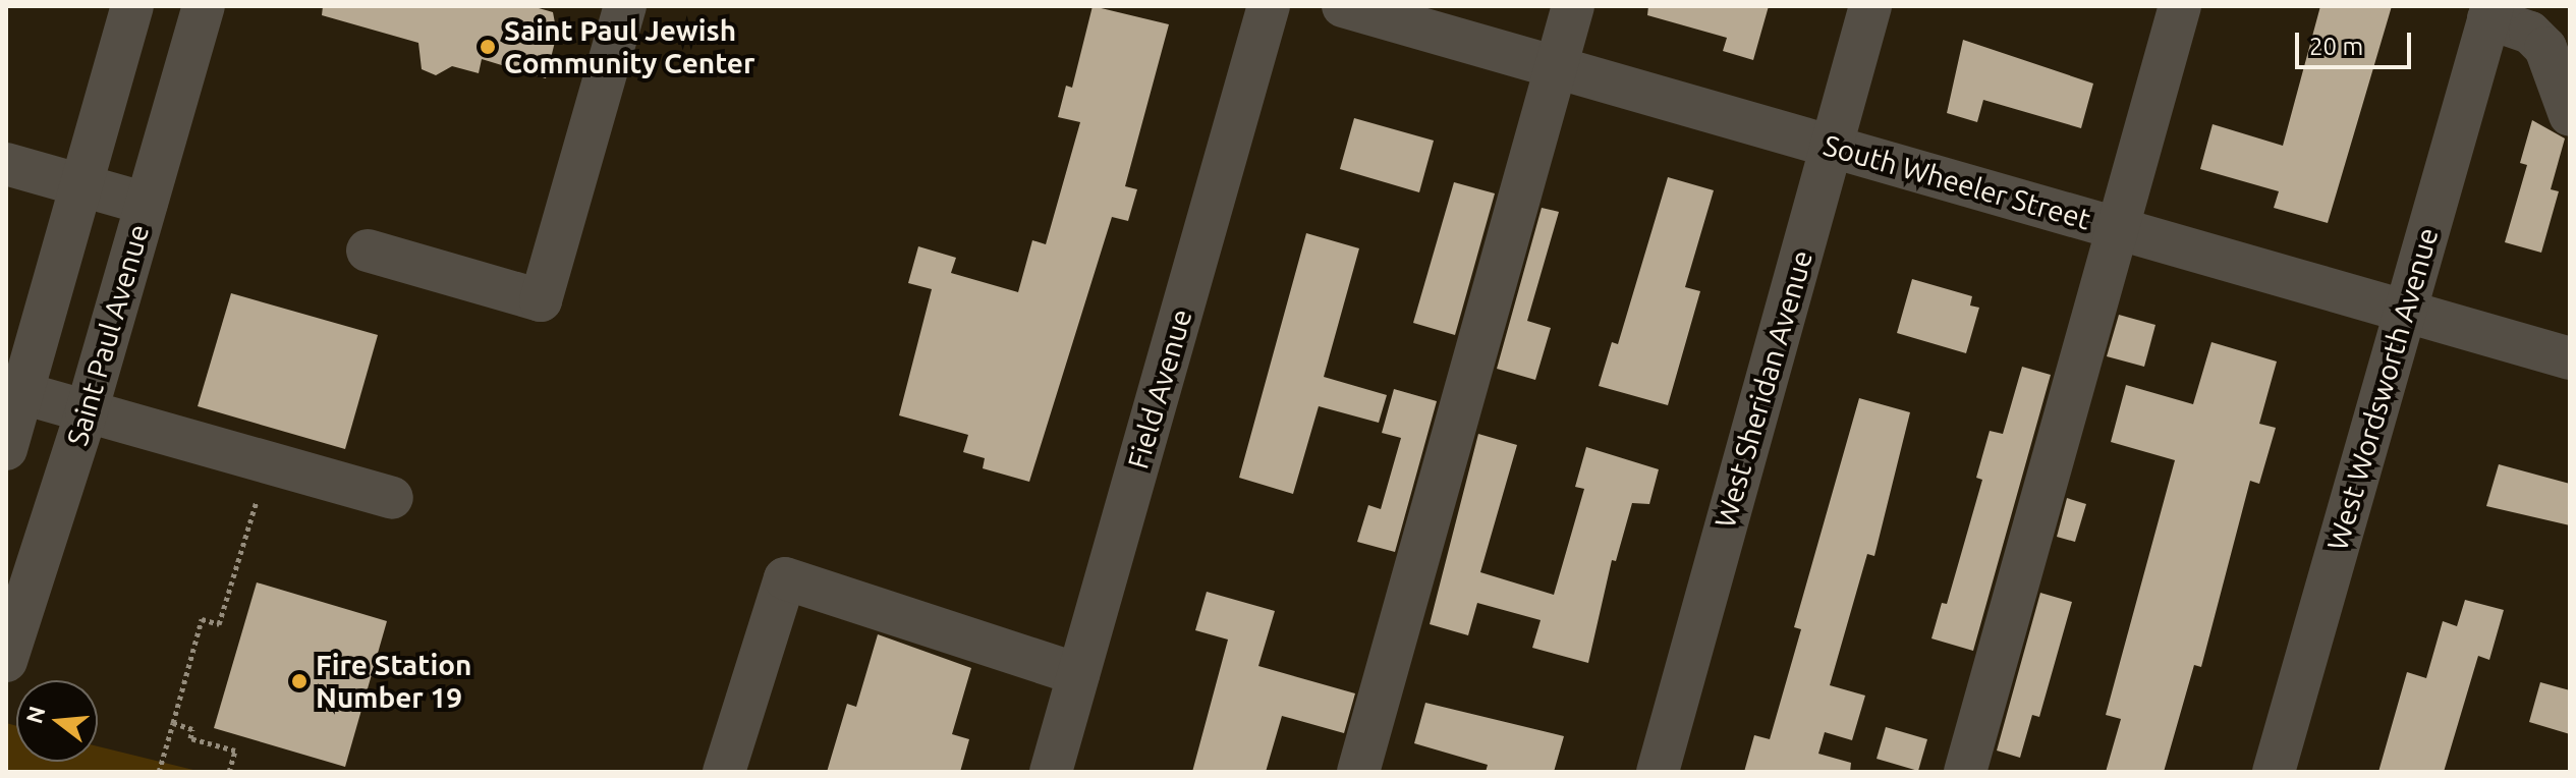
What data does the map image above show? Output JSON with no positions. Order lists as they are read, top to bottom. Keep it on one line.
{"streets":{"street":["South Wheeler Street","Saint Paul Avenue","Field Avenue","West Sheridan Avenue","West Wordsworth Avenue"]},"crossings":[["South Wheeler Street","West Sheridan Avenue"],["South Wheeler Street","West Wordsworth Avenue"]],"places":["Saint Paul Jewish Community Center","Fire Station Number 19"],"scale_bar":"20 m","north":"left"}
